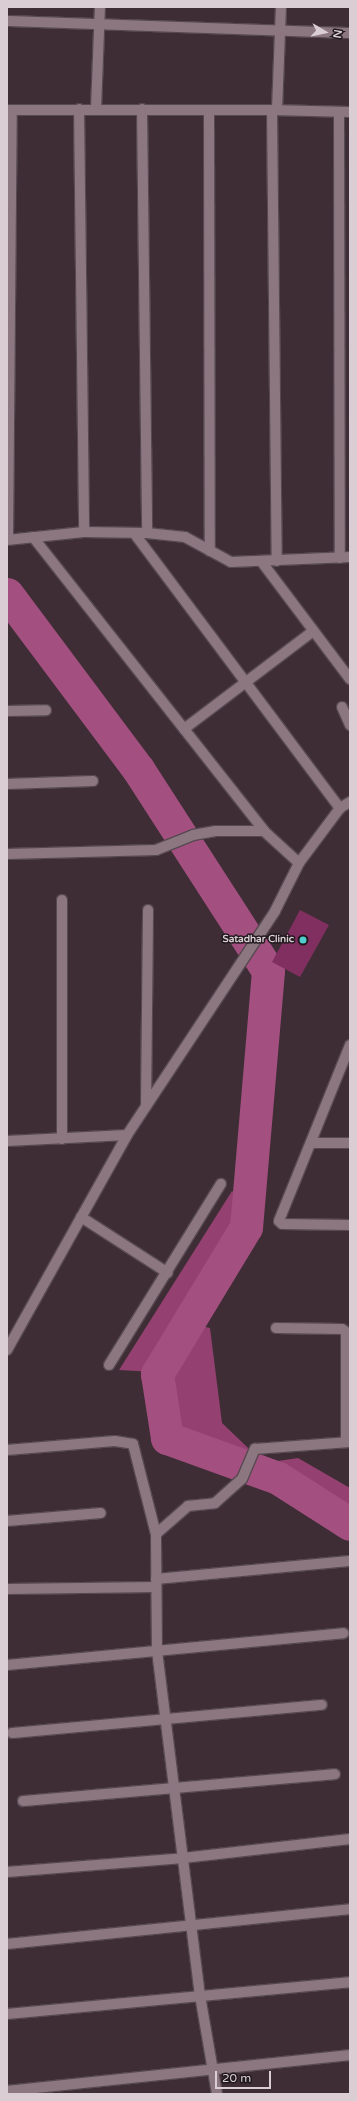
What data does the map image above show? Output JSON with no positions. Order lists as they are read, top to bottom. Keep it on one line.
{"places":["Satadhar Clinic"],"scale_bar":"20 m","north":"right"}
